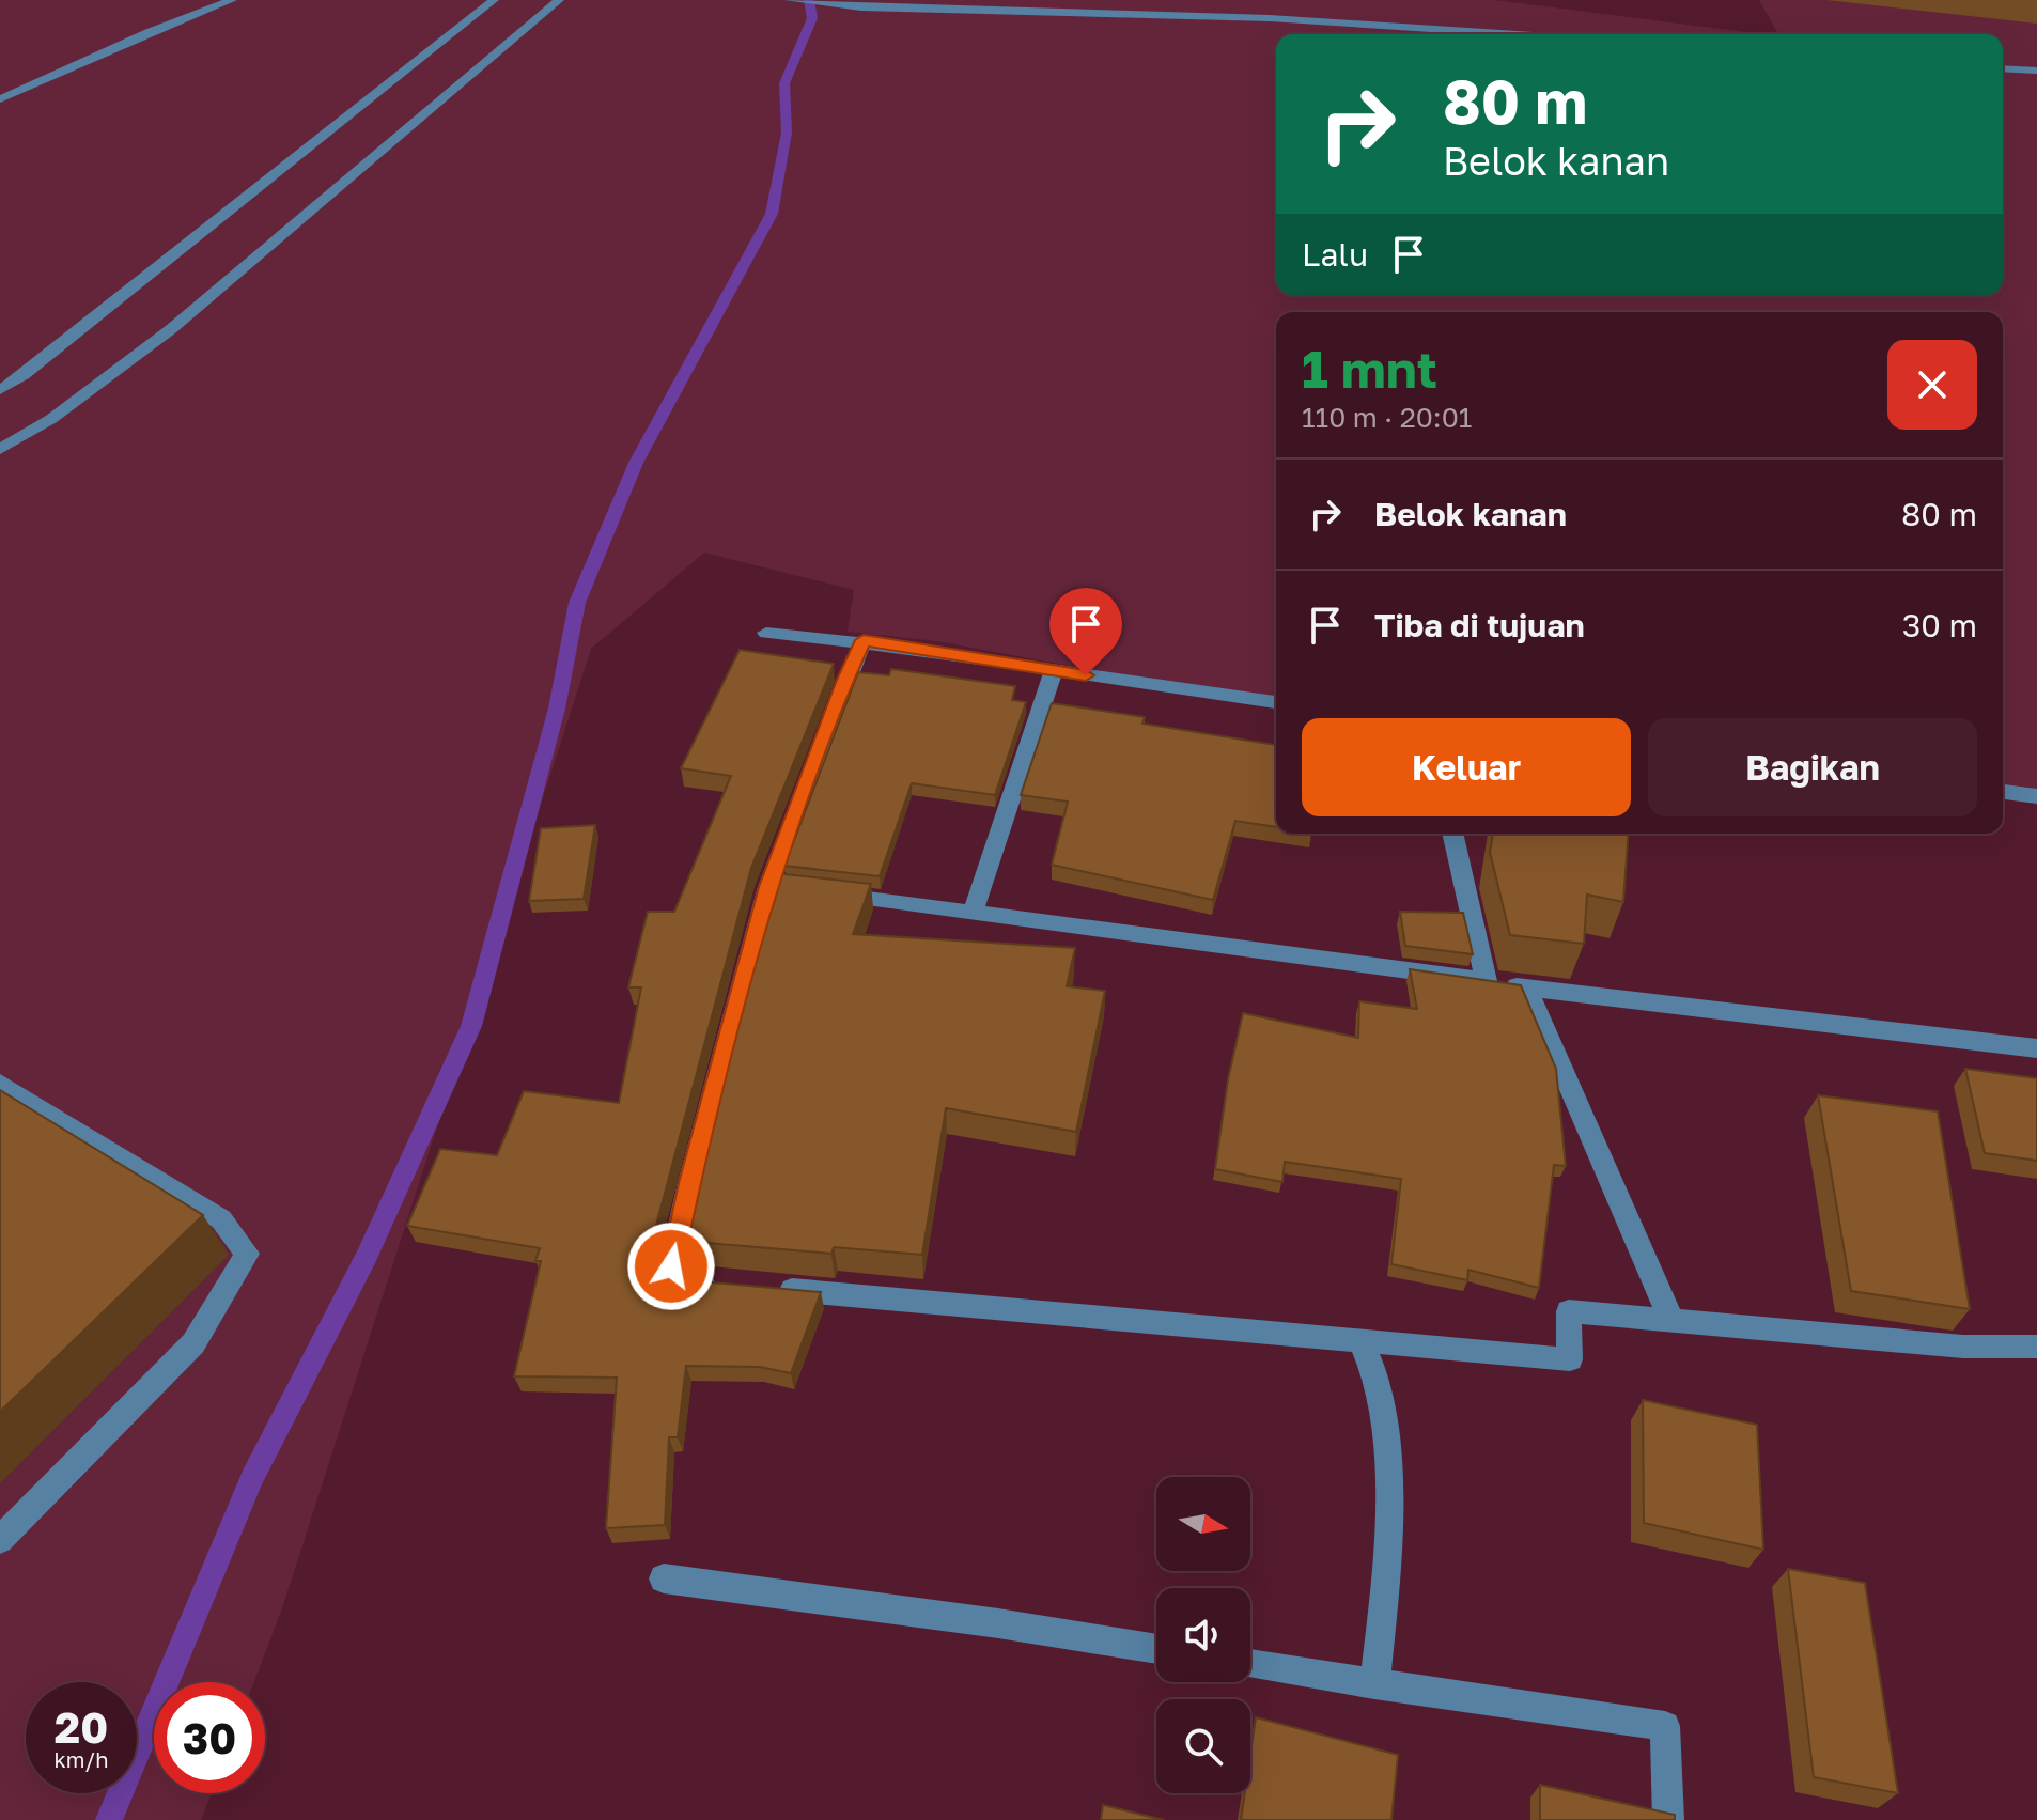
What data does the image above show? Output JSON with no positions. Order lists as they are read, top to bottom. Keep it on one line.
{"north":"right","page":{"turn":["80 m","Belok kanan"],"then":"Lalu","heading":["1 mnt","110 m · 20:01"],"list":[{"name":"Belok kanan","value":"80 m"},{"name":"Tiba di tujuan","value":"30 m"}],"buttons":["Keluar","Bagikan"],"speed":"20 km/h","limit":"30"}}
